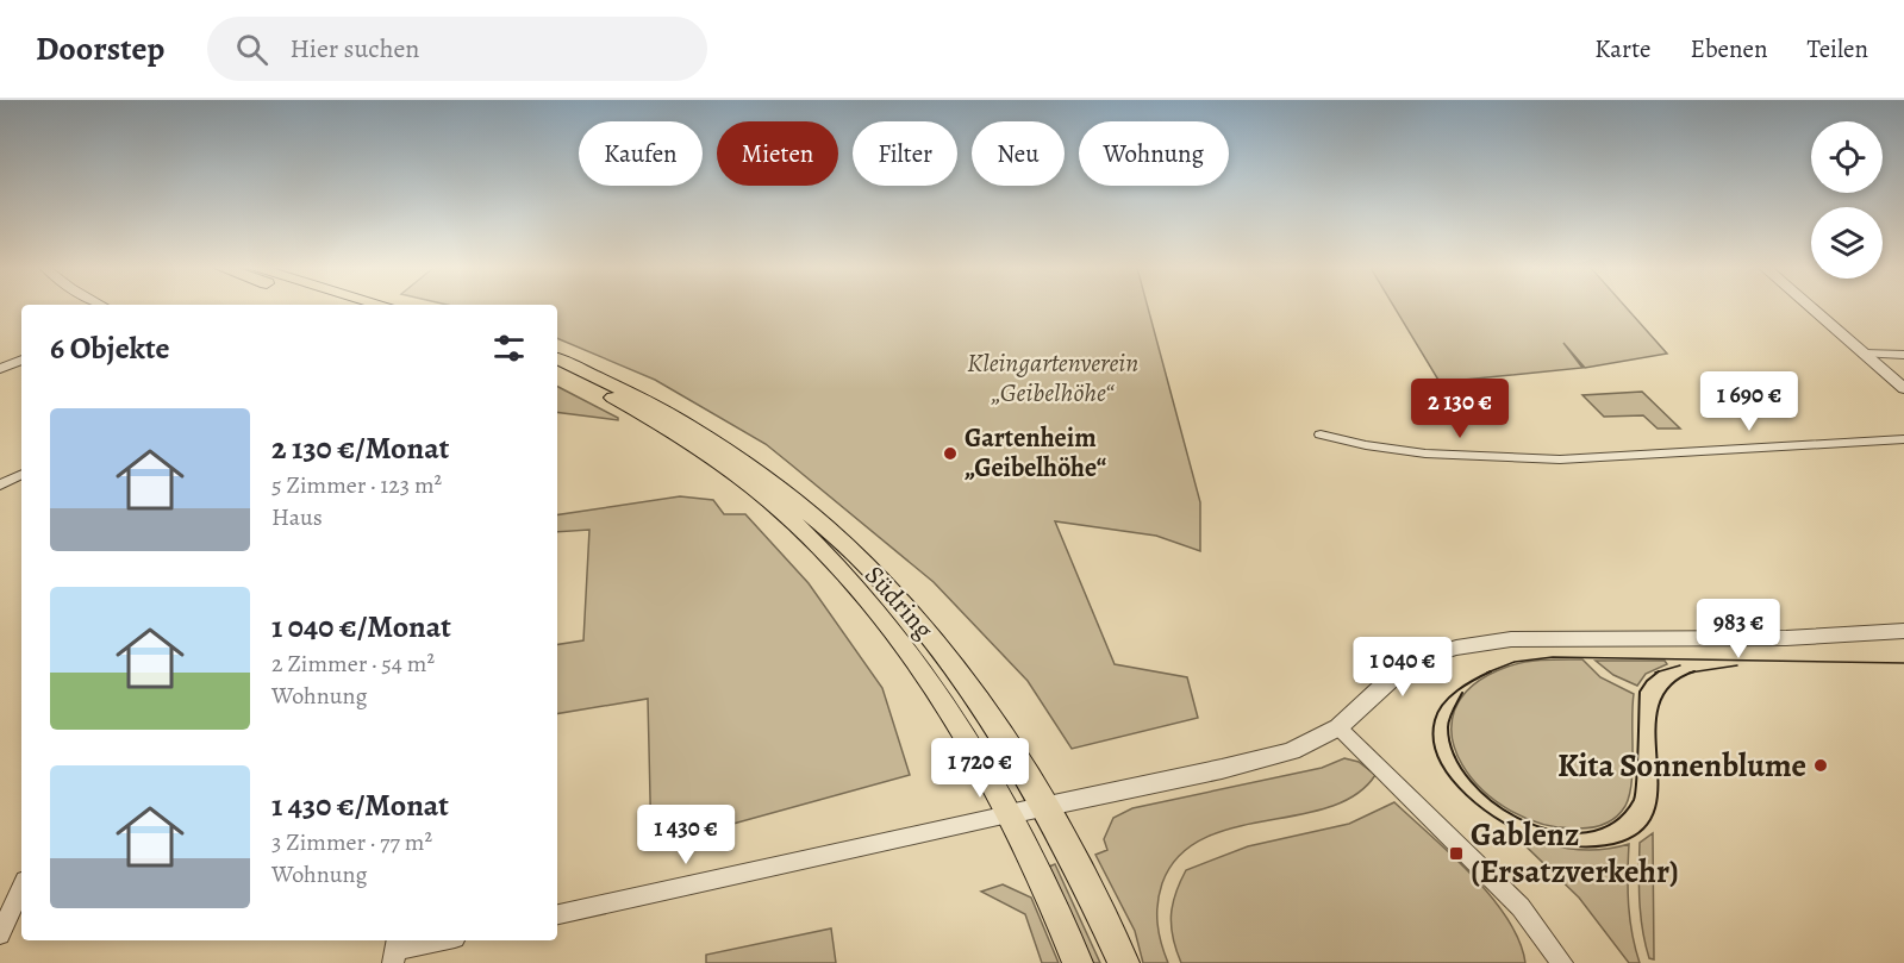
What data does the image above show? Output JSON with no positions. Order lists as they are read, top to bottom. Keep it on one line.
{"streets":{"main road":["Südring"]},"parks":["Kleingartenverein „Geibelhöhe“"],"places":{"other":["Gartenheim „Geibelhöhe“","Kita Sonnenblume"],"transit":["Gablenz (Ersatzverkehr)"]},"page":{"header":"Doorstep","search":"Hier suchen","nav":["Karte","Ebenen","Teilen"],"chip":["Kaufen","Mieten","Filter","Neu","Wohnung"],"heading":"6 Objekte","price":["1 690 €","2 130 €","983 €","1 040 €","1 720 €","1 430 €"],"list":[{"name":"2 130 €/Monat","note":"5 Zimmer · 123 m² · Haus"},{"name":"1 040 €/Monat","note":"2 Zimmer · 54 m² · Wohnung"},{"name":"1 430 €/Monat","note":"3 Zimmer · 77 m² · Wohnung"}]}}
